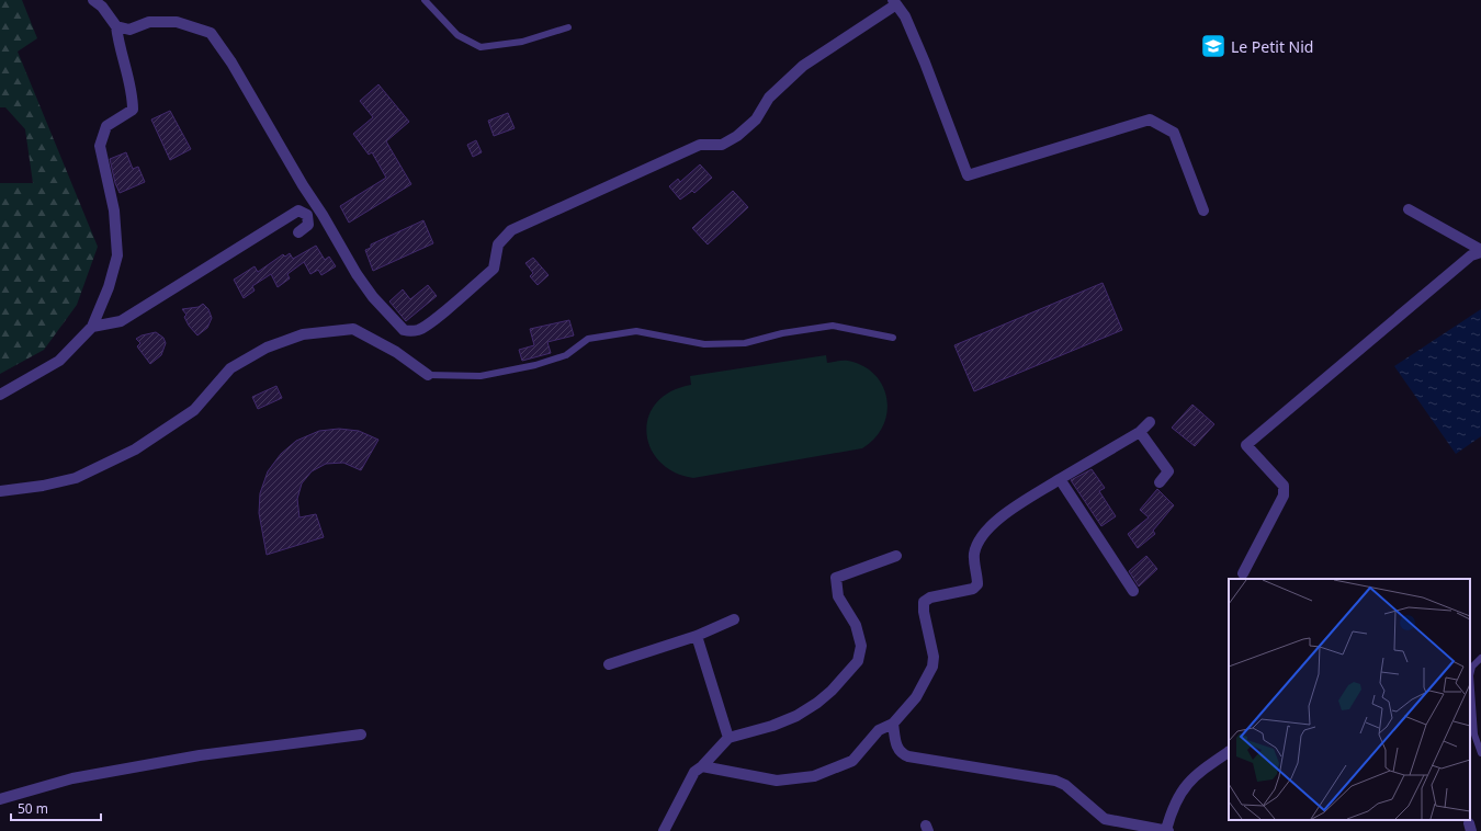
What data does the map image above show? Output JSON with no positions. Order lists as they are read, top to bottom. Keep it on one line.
{"places":{"school or university":["Le Petit Nid"]},"scale_bar":"50 m"}
